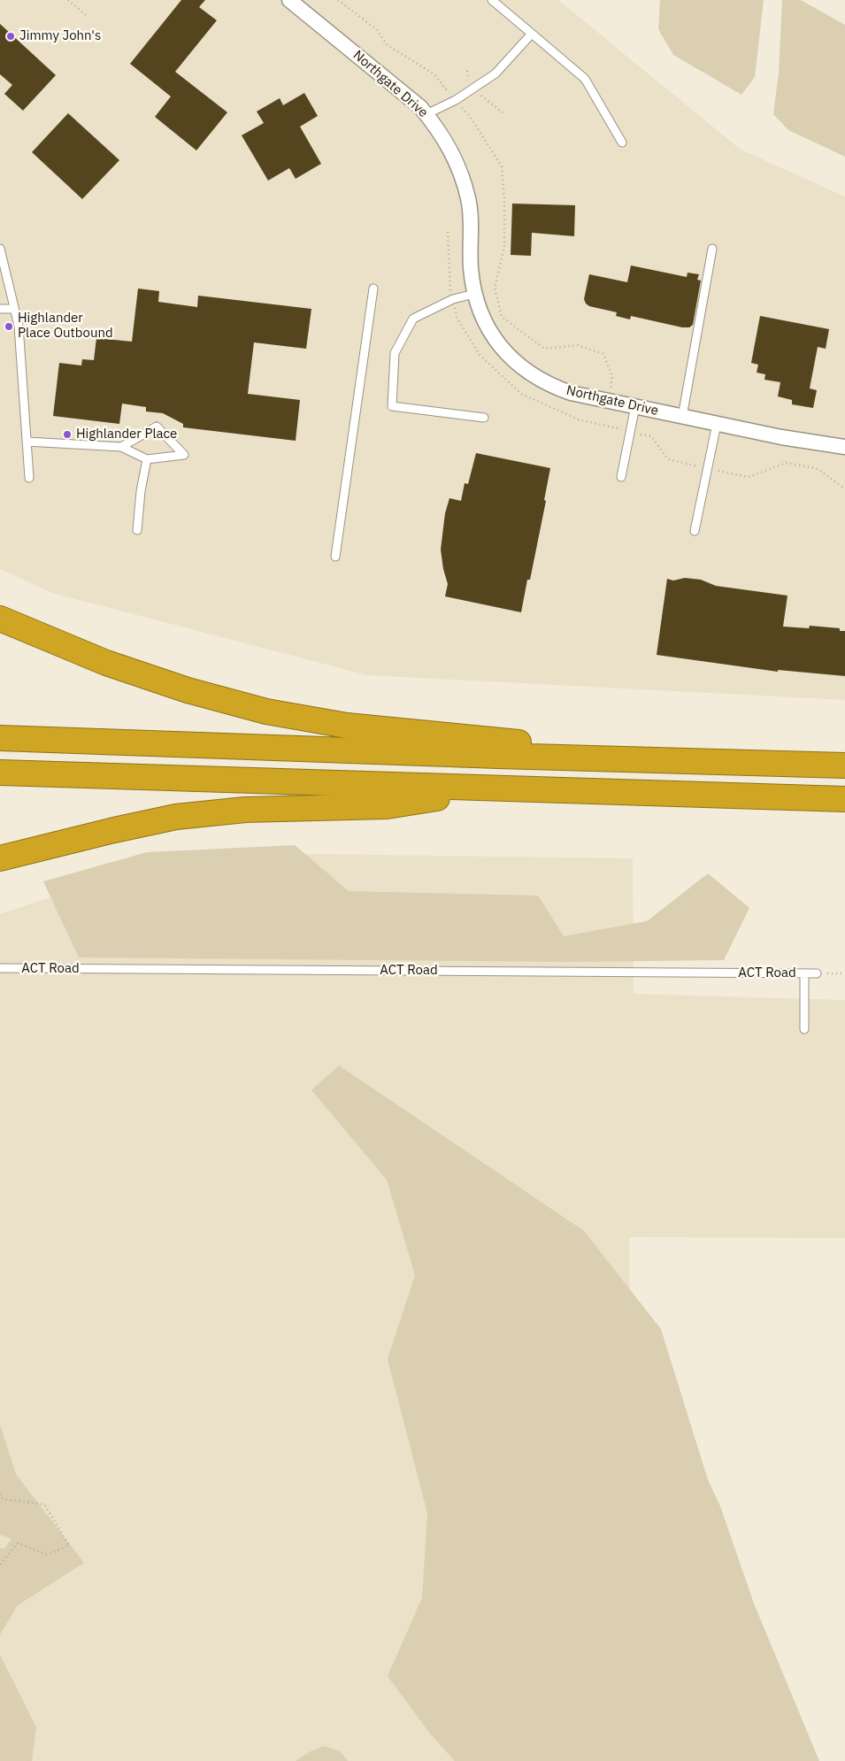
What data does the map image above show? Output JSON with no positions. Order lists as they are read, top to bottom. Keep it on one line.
{"streets":{"street":["Northgate Drive"],"lane":["ACT Road"]},"places":["Jimmy John's","Highlander Place Outbound","Highlander Place"]}
